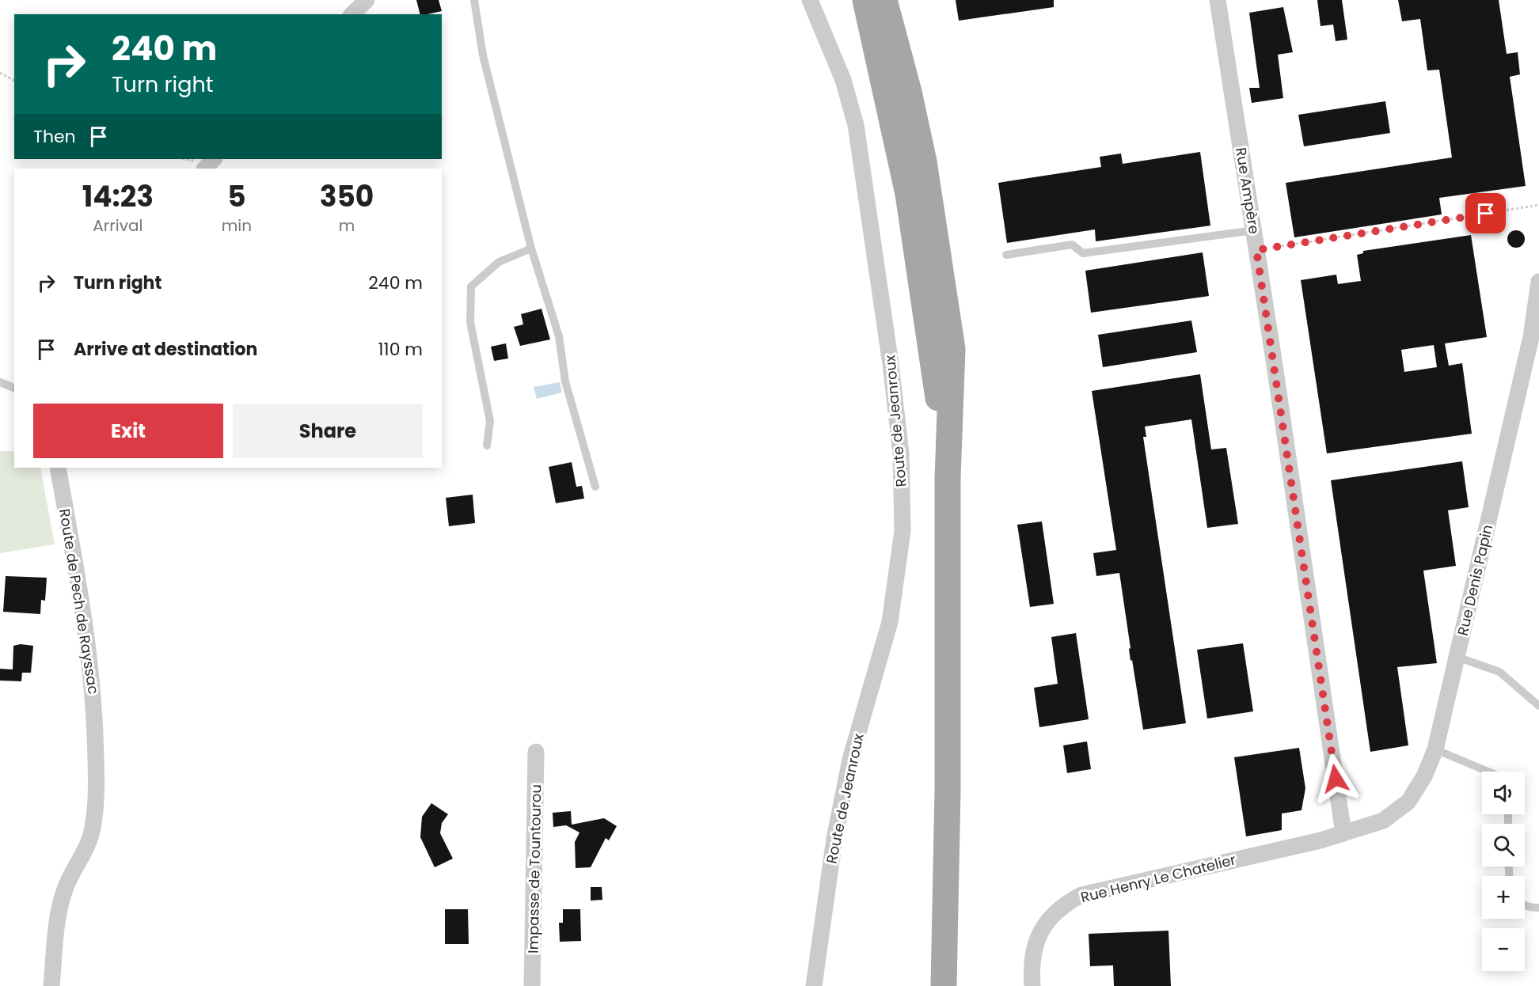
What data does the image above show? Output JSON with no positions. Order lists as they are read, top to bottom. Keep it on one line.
{"streets":{"street":["Rue Ampère","Route de Jeanroux","Rue Denis Papin","Route de Pech de Rayssac","Impasse de Tountourou","Rue Henry Le Chatelier"]},"crossings":[["Rue Ampère","Rue Denis Papin"],["Rue Ampère","Rue Henry Le Chatelier"],["Rue Denis Papin","Rue Henry Le Chatelier"]],"page":{"turn":["240 m","Turn right"],"then":"Then","eta":["14:23","Arrival","5","min","350","m"],"list":[{"name":"Turn right","value":"240 m"},{"name":"Arrive at destination","value":"110 m"}],"buttons":["Exit","Share"],"map_buttons":["+","−"]}}
